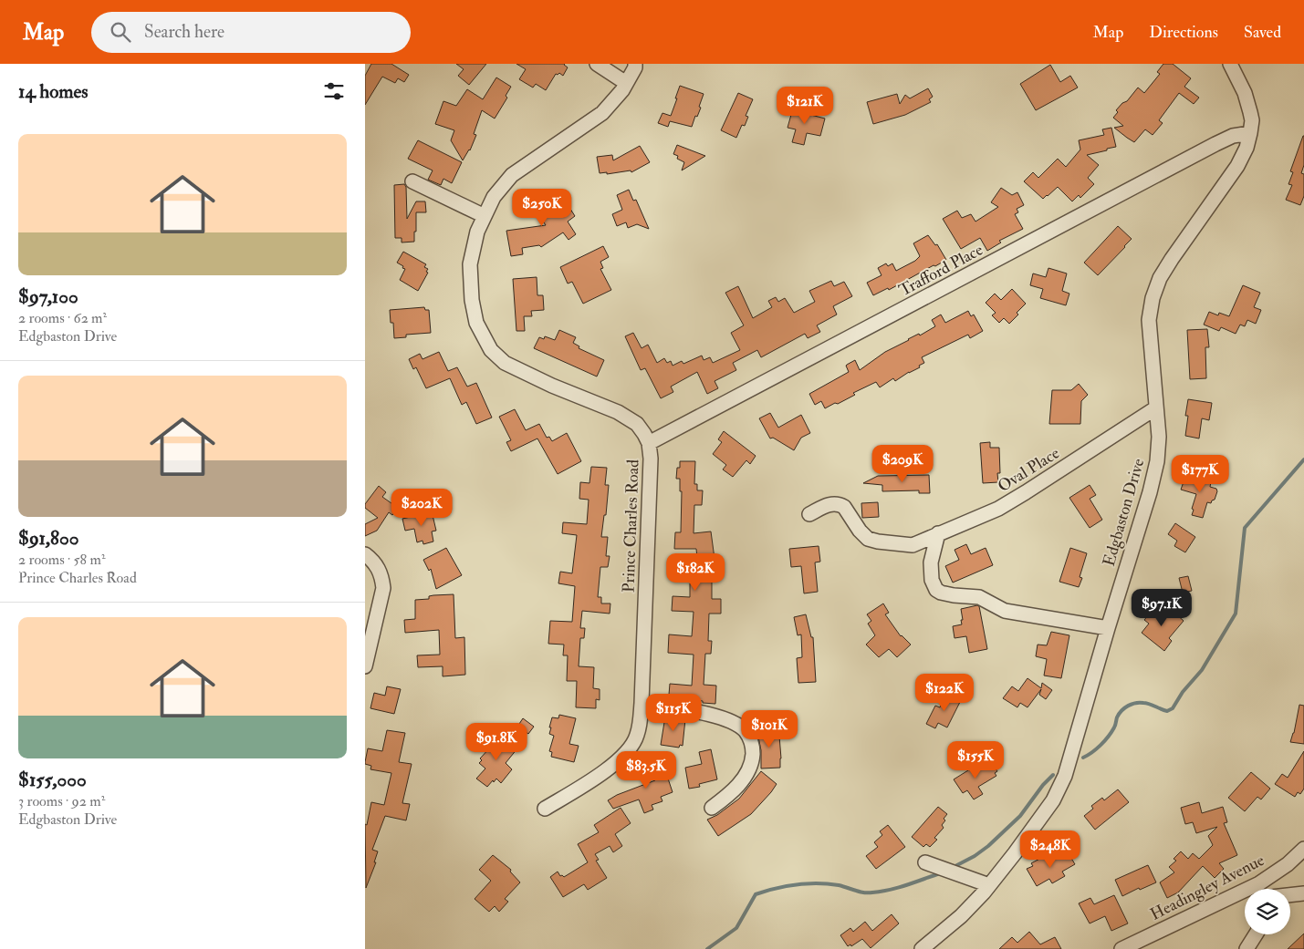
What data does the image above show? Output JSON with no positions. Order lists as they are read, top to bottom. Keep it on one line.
{"streets":{"street":["Trafford Place","Oval Place","Edgbaston Drive","Prince Charles Road","Headingley Avenue"]},"crossings":[["Trafford Place","Edgbaston Drive"],["Trafford Place","Prince Charles Road"],["Oval Place","Edgbaston Drive"]],"page":{"header":"Map","search":"Search here","nav":["Map","Directions","Saved"],"heading":"14 homes","price":["$121K","$250K","$209K","$177K","$202K","$182K","$97.1K","$122K","$115K","$101K","$91.8K","$155K","$83.5K","$248K"],"list":[{"name":"$97,100","note":"2 rooms · 62 m² · Edgbaston Drive"},{"name":"$91,800","note":"2 rooms · 58 m² · Prince Charles Road"},{"name":"$155,000","note":"3 rooms · 92 m² · Edgbaston Drive"}]}}
